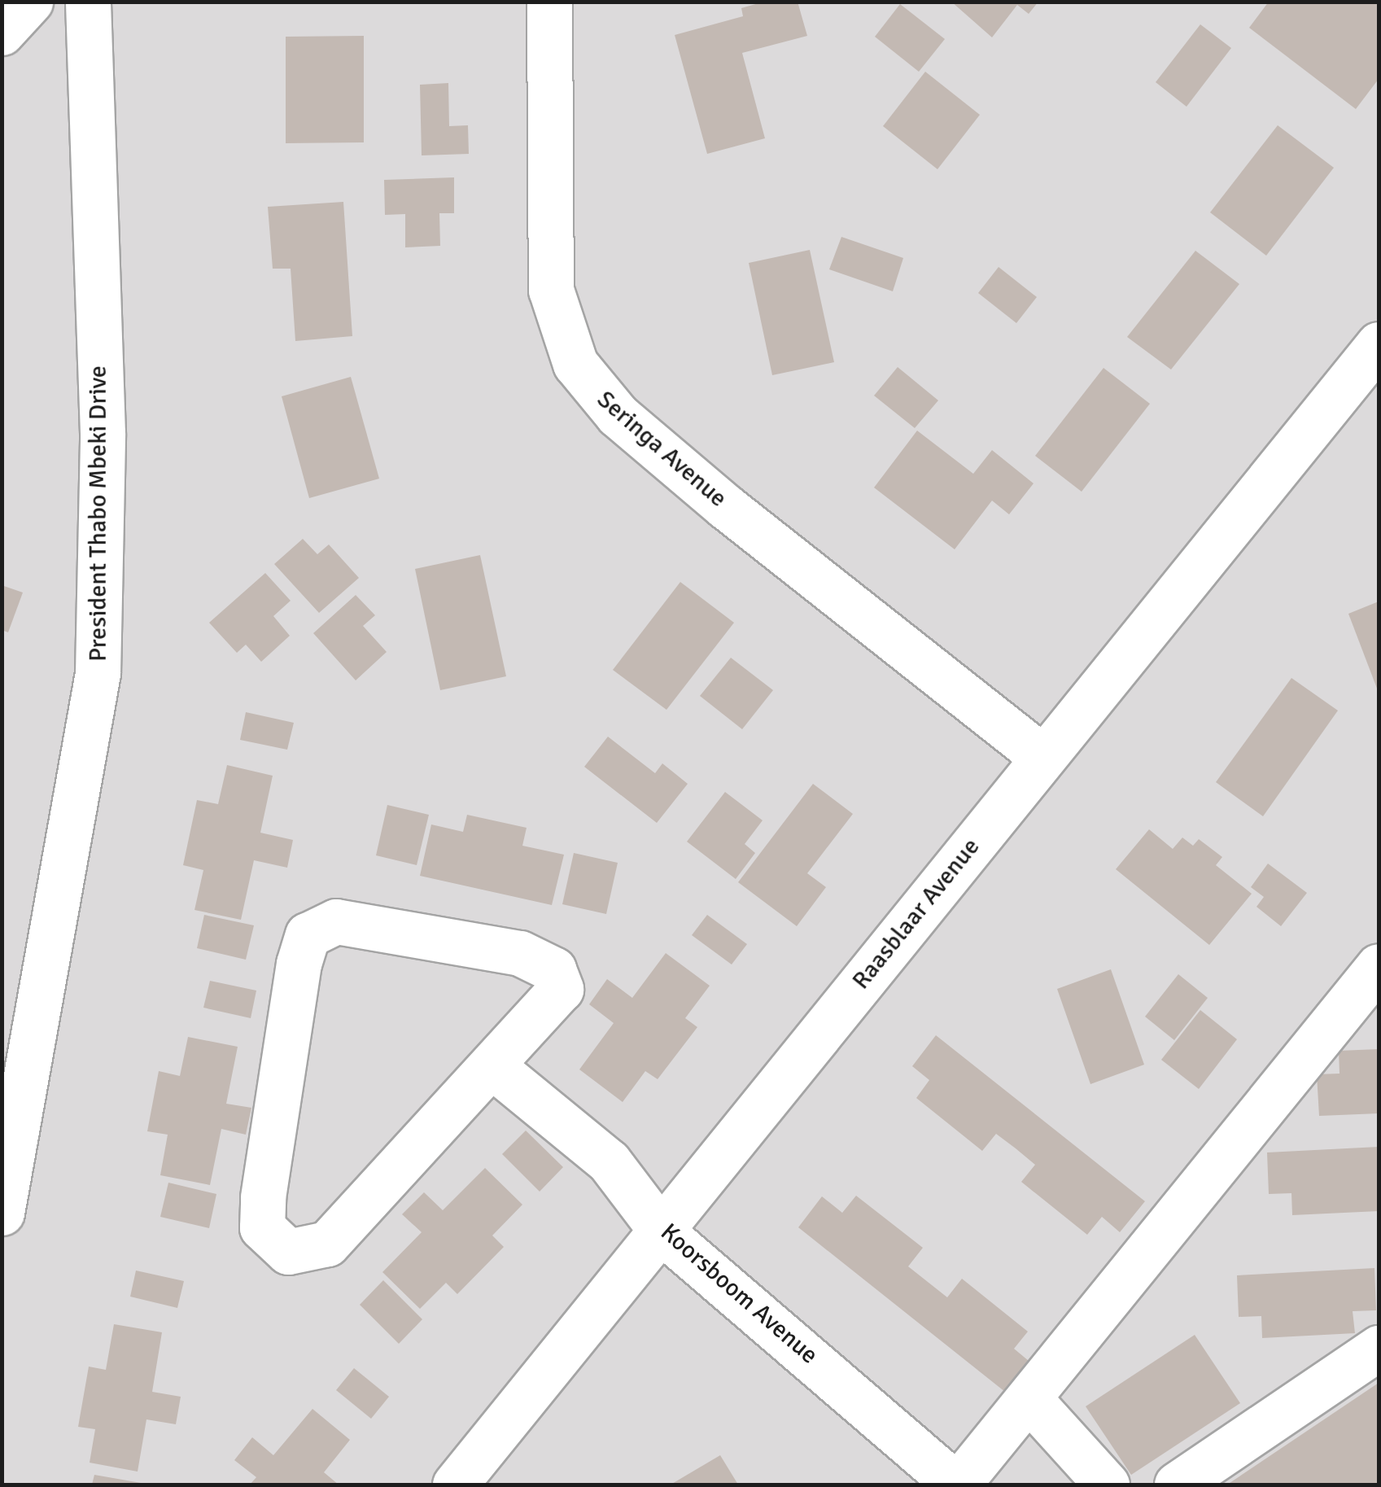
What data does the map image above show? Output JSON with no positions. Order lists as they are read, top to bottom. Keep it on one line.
{"streets":{"street":["Seringa Avenue","President Thabo Mbeki Drive","Raasblaar Avenue","Koorsboom Avenue"]},"crossings":[["Seringa Avenue","Raasblaar Avenue"],["Raasblaar Avenue","Koorsboom Avenue"]]}
